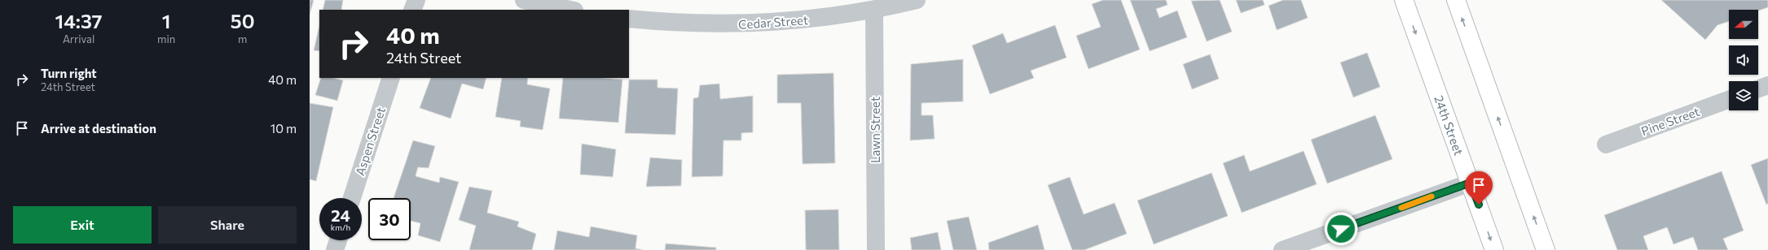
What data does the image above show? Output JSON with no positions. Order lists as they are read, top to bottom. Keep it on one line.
{"streets":{"main road":["24th Street"],"street":["Cedar Street","Pine Street","Lawn Street","Aspen Street"]},"crossings":[["Cedar Street","Lawn Street"]],"north":"left","page":{"eta":["14:37","Arrival","1","min","50","m"],"turn":["40 m","24th Street"],"list":[{"name":"Turn right","note":"24th Street","value":"40 m"},{"name":"Arrive at destination","value":"10 m"}],"speed":"24 km/h","limit":"30","buttons":["Exit","Share"]}}
